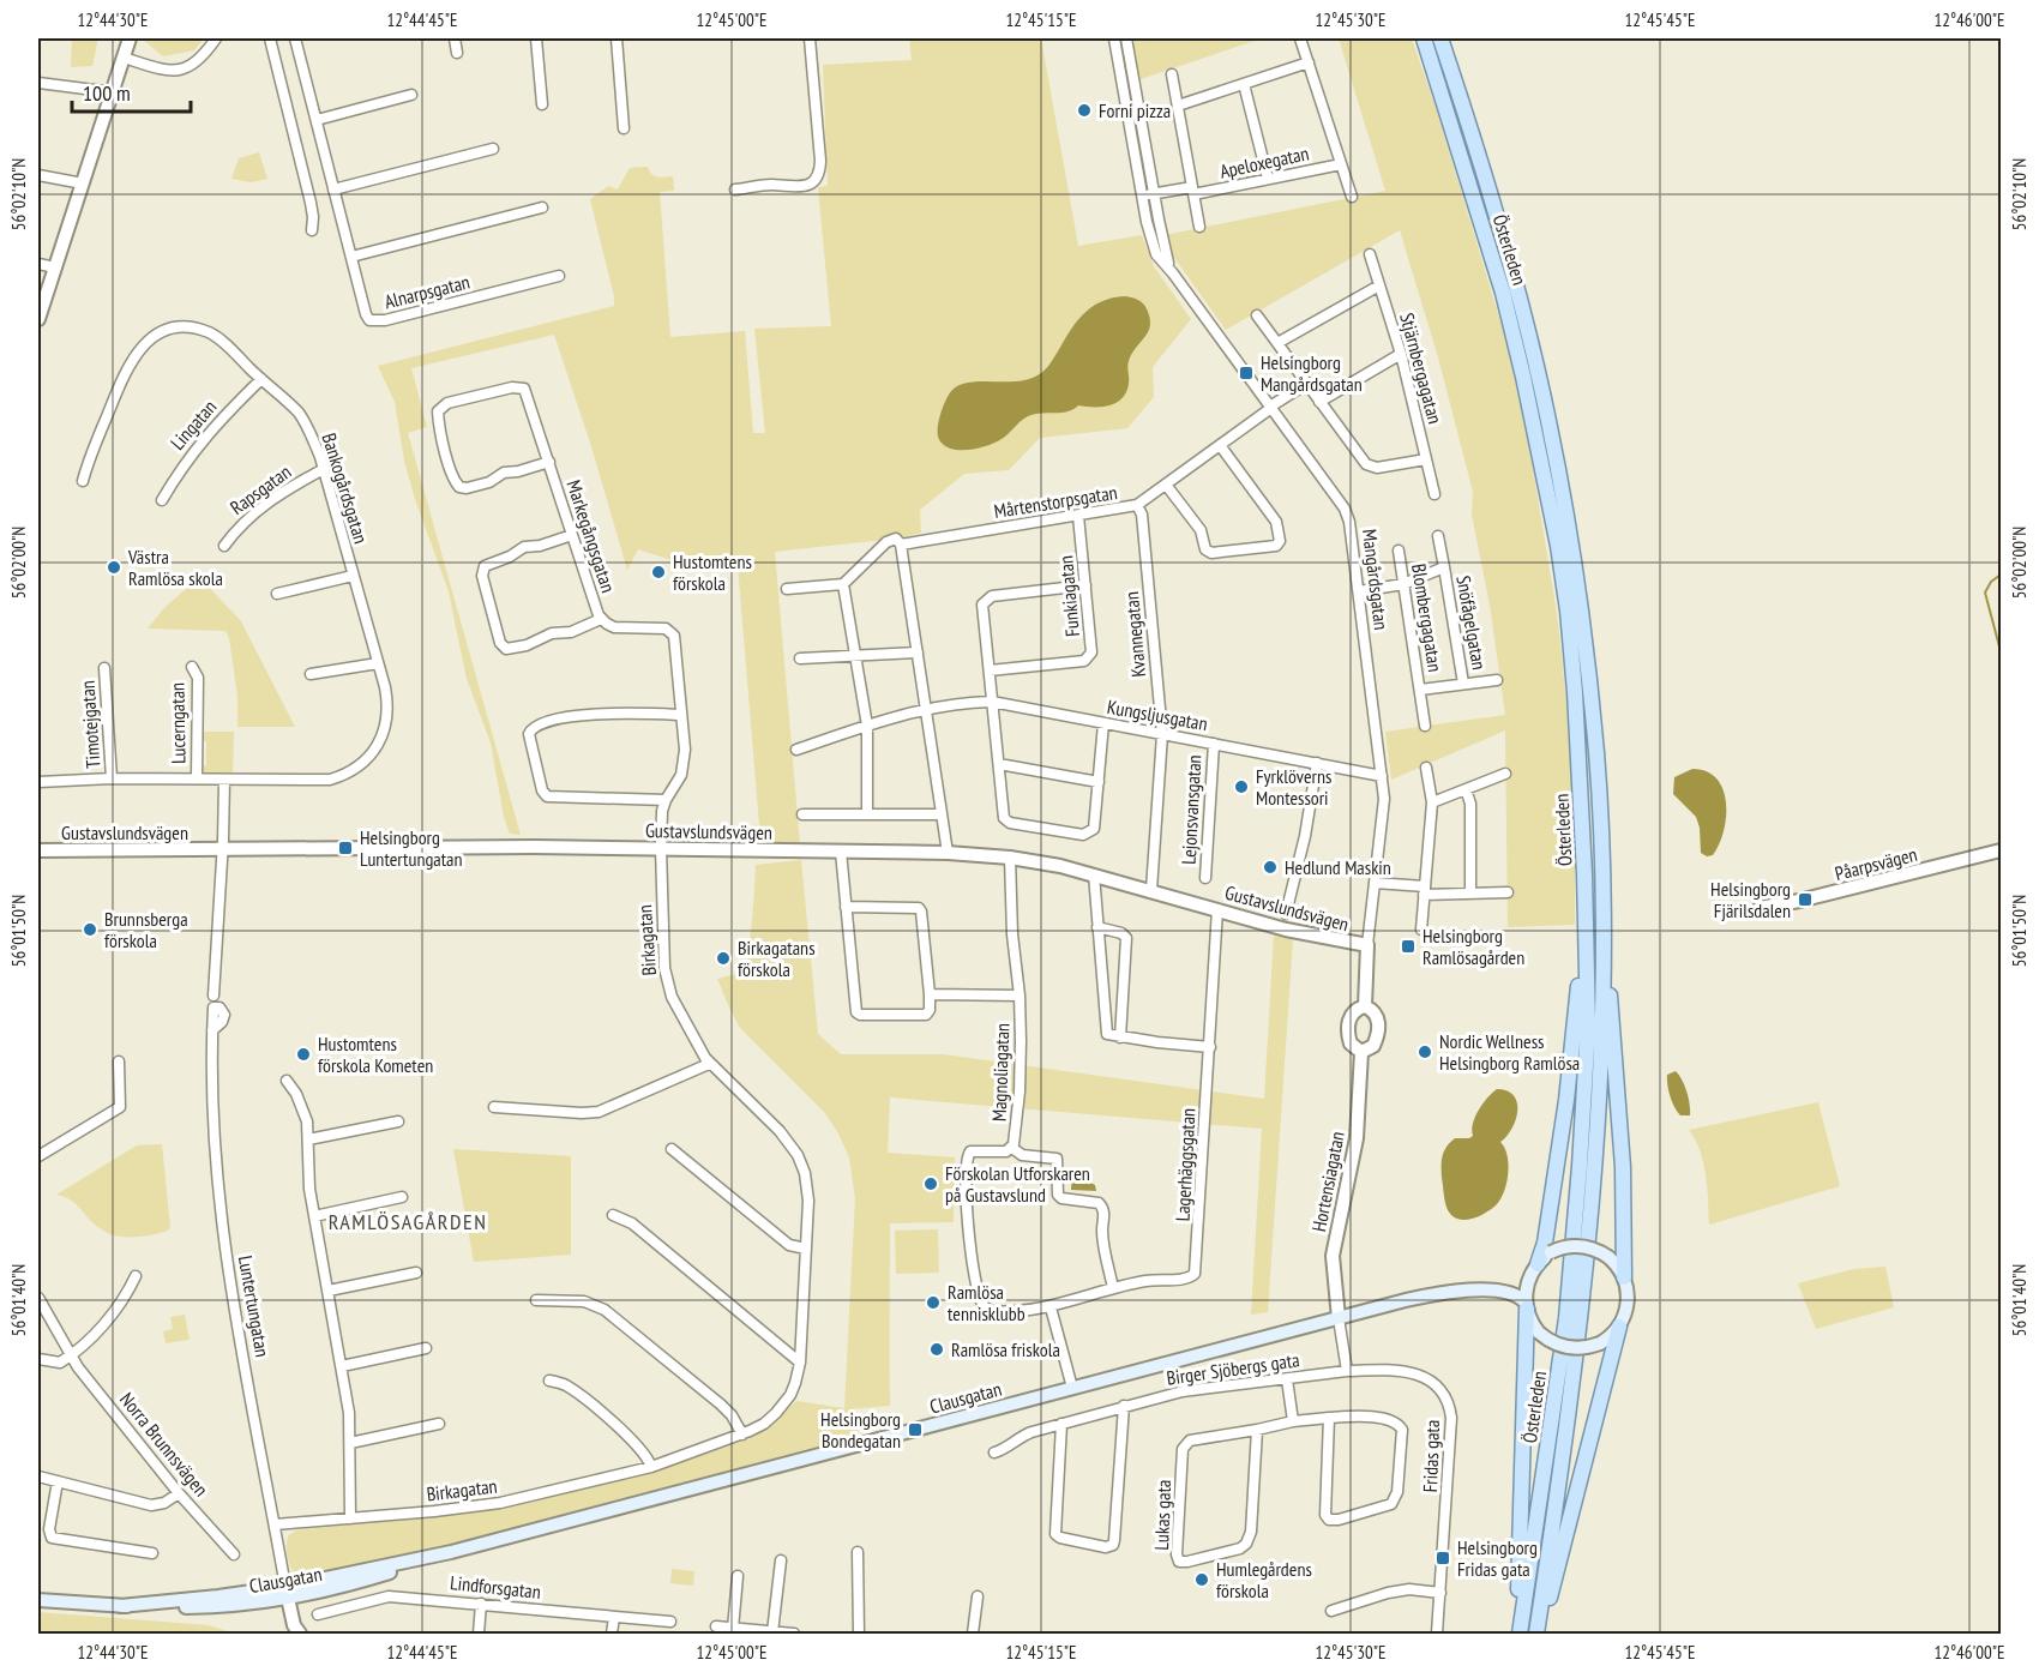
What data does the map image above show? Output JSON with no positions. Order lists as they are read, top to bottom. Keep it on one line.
{"streets":{"main road":["Österleden","Clausgatan"],"street":["Apeloxegatan","Alnarpsgatan","Stjärnbergagatan","Lingatan","Bankogårdsgatan","Rapsgatan","Mårtenstorpsgatan","Markegångsgatan","Mangårdsgatan","Funkiagatan","Blombergagatan","Snöfågelgatan","Kvannegatan","Kungsljusgatan","Lucerngatan","Timotejgatan","Lejonsvansgatan","Gustavslundsvägen","Påarpsvägen","Birkagatan","Magnoliagatan","Lagerhäggsgatan","Hortensiagatan","Luntertungatan","Birger Sjöbergs gata","Norra Brunnsvägen","Fridas gata","Lukas gata","Lindforsgatan"]},"crossings":[["Apeloxegatan","Mangårdsgatan"],["Lingatan","Bankogårdsgatan"],["Bankogårdsgatan","Rapsgatan"],["Bankogårdsgatan","Lucerngatan"],["Bankogårdsgatan","Timotejgatan"],["Mårtenstorpsgatan","Mangårdsgatan"],["Mårtenstorpsgatan","Funkiagatan"],["Mårtenstorpsgatan","Kvannegatan"],["Markegångsgatan","Gustavslundsvägen"],["Markegångsgatan","Birkagatan"],["Mangårdsgatan","Snöfågelgatan"],["Mangårdsgatan","Kungsljusgatan"],["Mangårdsgatan","Gustavslundsvägen"],["Mangårdsgatan","Hortensiagatan"],["Blombergagatan","Snöfågelgatan"],["Kvannegatan","Kungsljusgatan"],["Kvannegatan","Gustavslundsvägen"],["Kungsljusgatan","Lejonsvansgatan"],["Gustavslundsvägen","Birkagatan"],["Gustavslundsvägen","Magnoliagatan"],["Gustavslundsvägen","Lagerhäggsgatan"],["Gustavslundsvägen","Hortensiagatan"],["Birkagatan","Luntertungatan"],["Magnoliagatan","Lagerhäggsgatan"],["Hortensiagatan","Clausgatan"],["Luntertungatan","Clausgatan"],["Birger Sjöbergs gata","Fridas gata"]],"districts":["RAMLÖSAGÅRDEN"],"places":{"other":["Forni pizza","Västra Ramlösa skola","Hustomtens förskola","Fyrklöverns Montessori","Hedlund Maskin","Brunnsberga förskola","Birkagatans förskola","Nordic Wellness Helsingborg Ramlösa","Hustomtens förskola Kometen","Förskolan Utforskaren på Gustavslund","Ramlösa tennisklubb","Ramlösa friskola","Humlegårdens förskola"],"transit":["Helsingborg Mangårdsgatan","Helsingborg Luntertungatan","Helsingborg Fjärilsdalen","Helsingborg Ramlösagården","Helsingborg Bondegatan","Helsingborg Fridas gata"]},"scale_bar":"100 m","coordinates":["12°44'30\"E","12°44'45\"E","12°45'00\"E","12°45'15\"E","12°45'30\"E","12°45'45\"E","12°46'00\"E","56°02'10\"N","56°02'00\"N","56°01'50\"N","56°01'40\"N"]}
